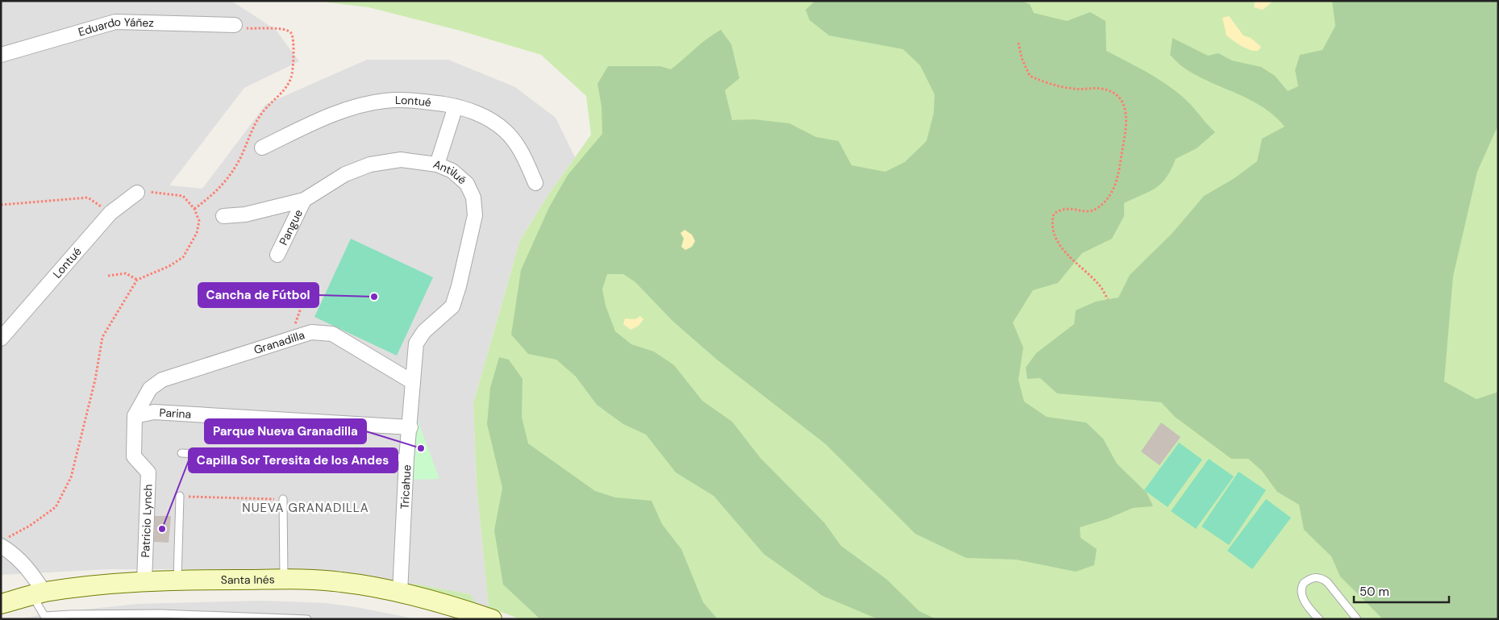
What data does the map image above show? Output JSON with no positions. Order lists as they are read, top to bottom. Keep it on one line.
{"streets":{"main road":["Santa Inés"],"street":["Eduardo Yáñez","Lontué","Antilué","Pangue","Granadilla","Parina","Tricahue","Patricio Lynch"]},"crossings":[["Antilué","Pangue"],["Antilué","Granadilla"],["Antilué","Tricahue"],["Granadilla","Tricahue"],["Granadilla","Patricio Lynch"],["Parina","Tricahue"],["Parina","Patricio Lynch"],["Tricahue","Santa Inés"],["Patricio Lynch","Santa Inés"]],"districts":["NUEVA GRANADILLA"],"places":["Cancha de Fútbol","Parque Nueva Granadilla","Capilla Sor Teresita de los Andes"],"scale_bar":"50 m"}
